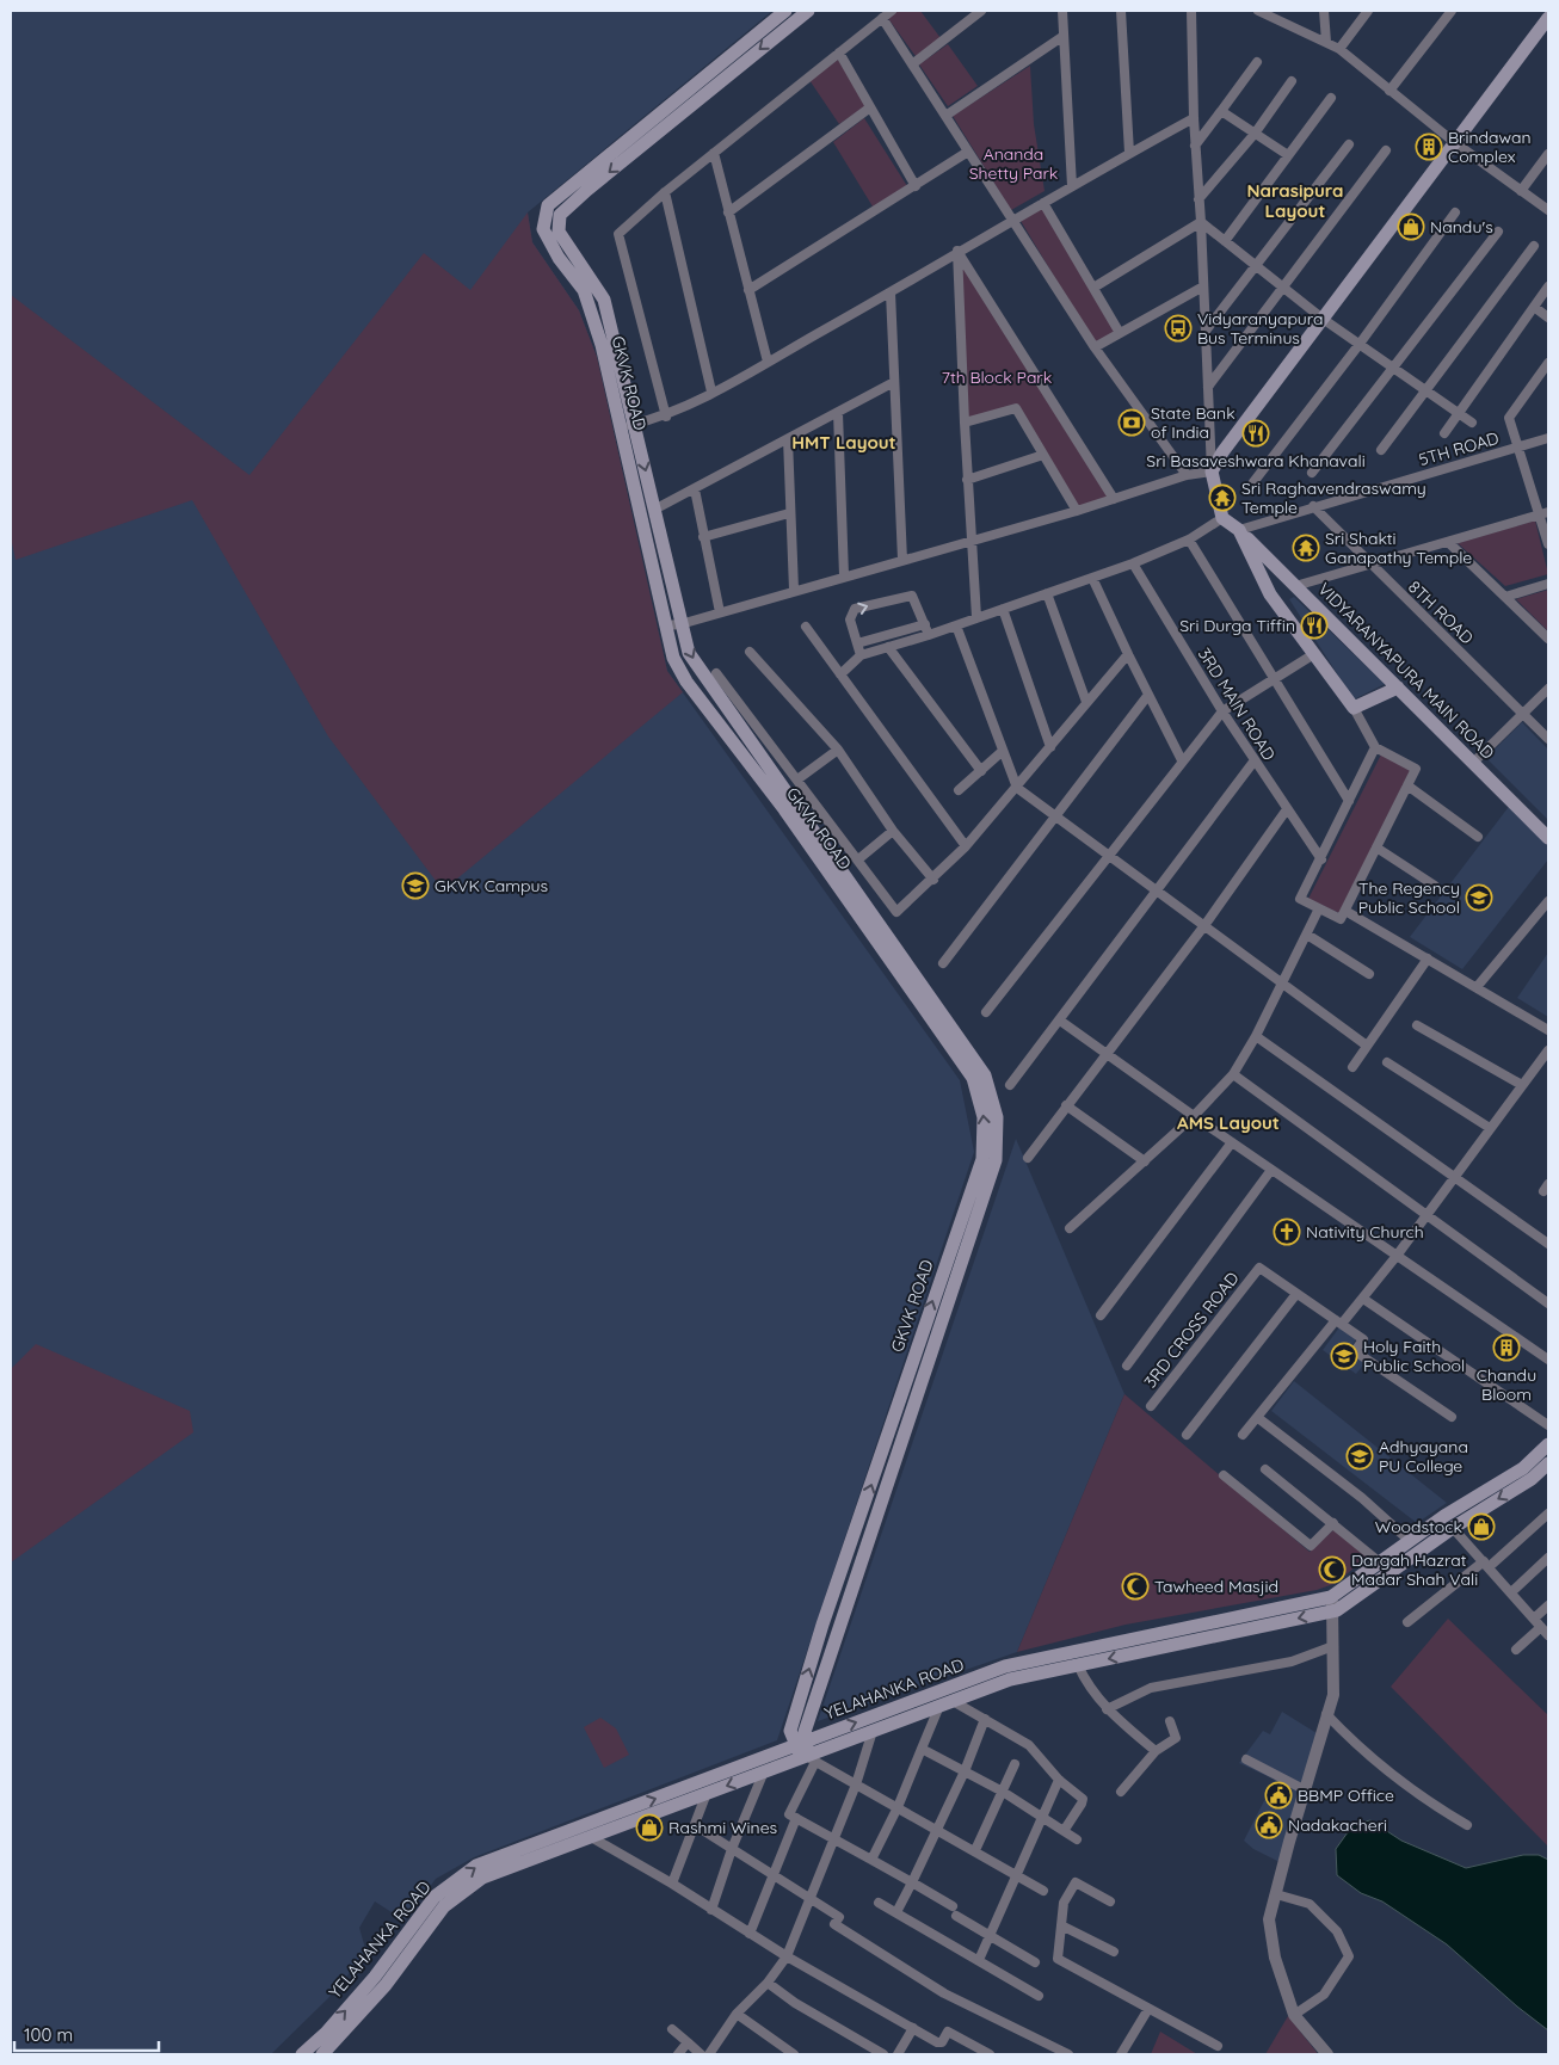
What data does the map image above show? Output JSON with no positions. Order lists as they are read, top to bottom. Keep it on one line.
{"streets":{"main road":["GKVK ROAD","VIDYARANYAPURA MAIN ROAD","YELAHANKA ROAD"],"street":["5TH ROAD","8TH ROAD","3RD MAIN ROAD","3RD CROSS ROAD"]},"crossings":[["GKVK ROAD","YELAHANKA ROAD"],["5TH ROAD","8TH ROAD"],["5TH ROAD","VIDYARANYAPURA MAIN ROAD"]],"districts":["Narasipura Layout","HMT Layout","AMS Layout"],"parks":["Ananda Shetty Park","7th Block Park"],"places":{"building":["Brindawan Complex","Chandu Bloom"],"shop":["Nandu's","Woodstock","Rashmi Wines"],"bus stop":["Vidyaranyapura Bus Terminus"],"bank":["State Bank of India"],"restaurant":["Sri Basaveshwara Khanavali","Sri Durga Tiffin"],"temple":["Sri Raghavendraswamy Temple","Sri Shakti Ganapathy Temple"],"school or university":["GKVK Campus","The Regency Public School","Holy Faith Public School","Adhyayana PU College"],"church":["Nativity Church"],"mosque":["Dargah Hazrat Madar Shah Vali","Tawheed Masjid"],"public building":["BBMP Office","Nadakacheri"]},"scale_bar":"100 m"}
